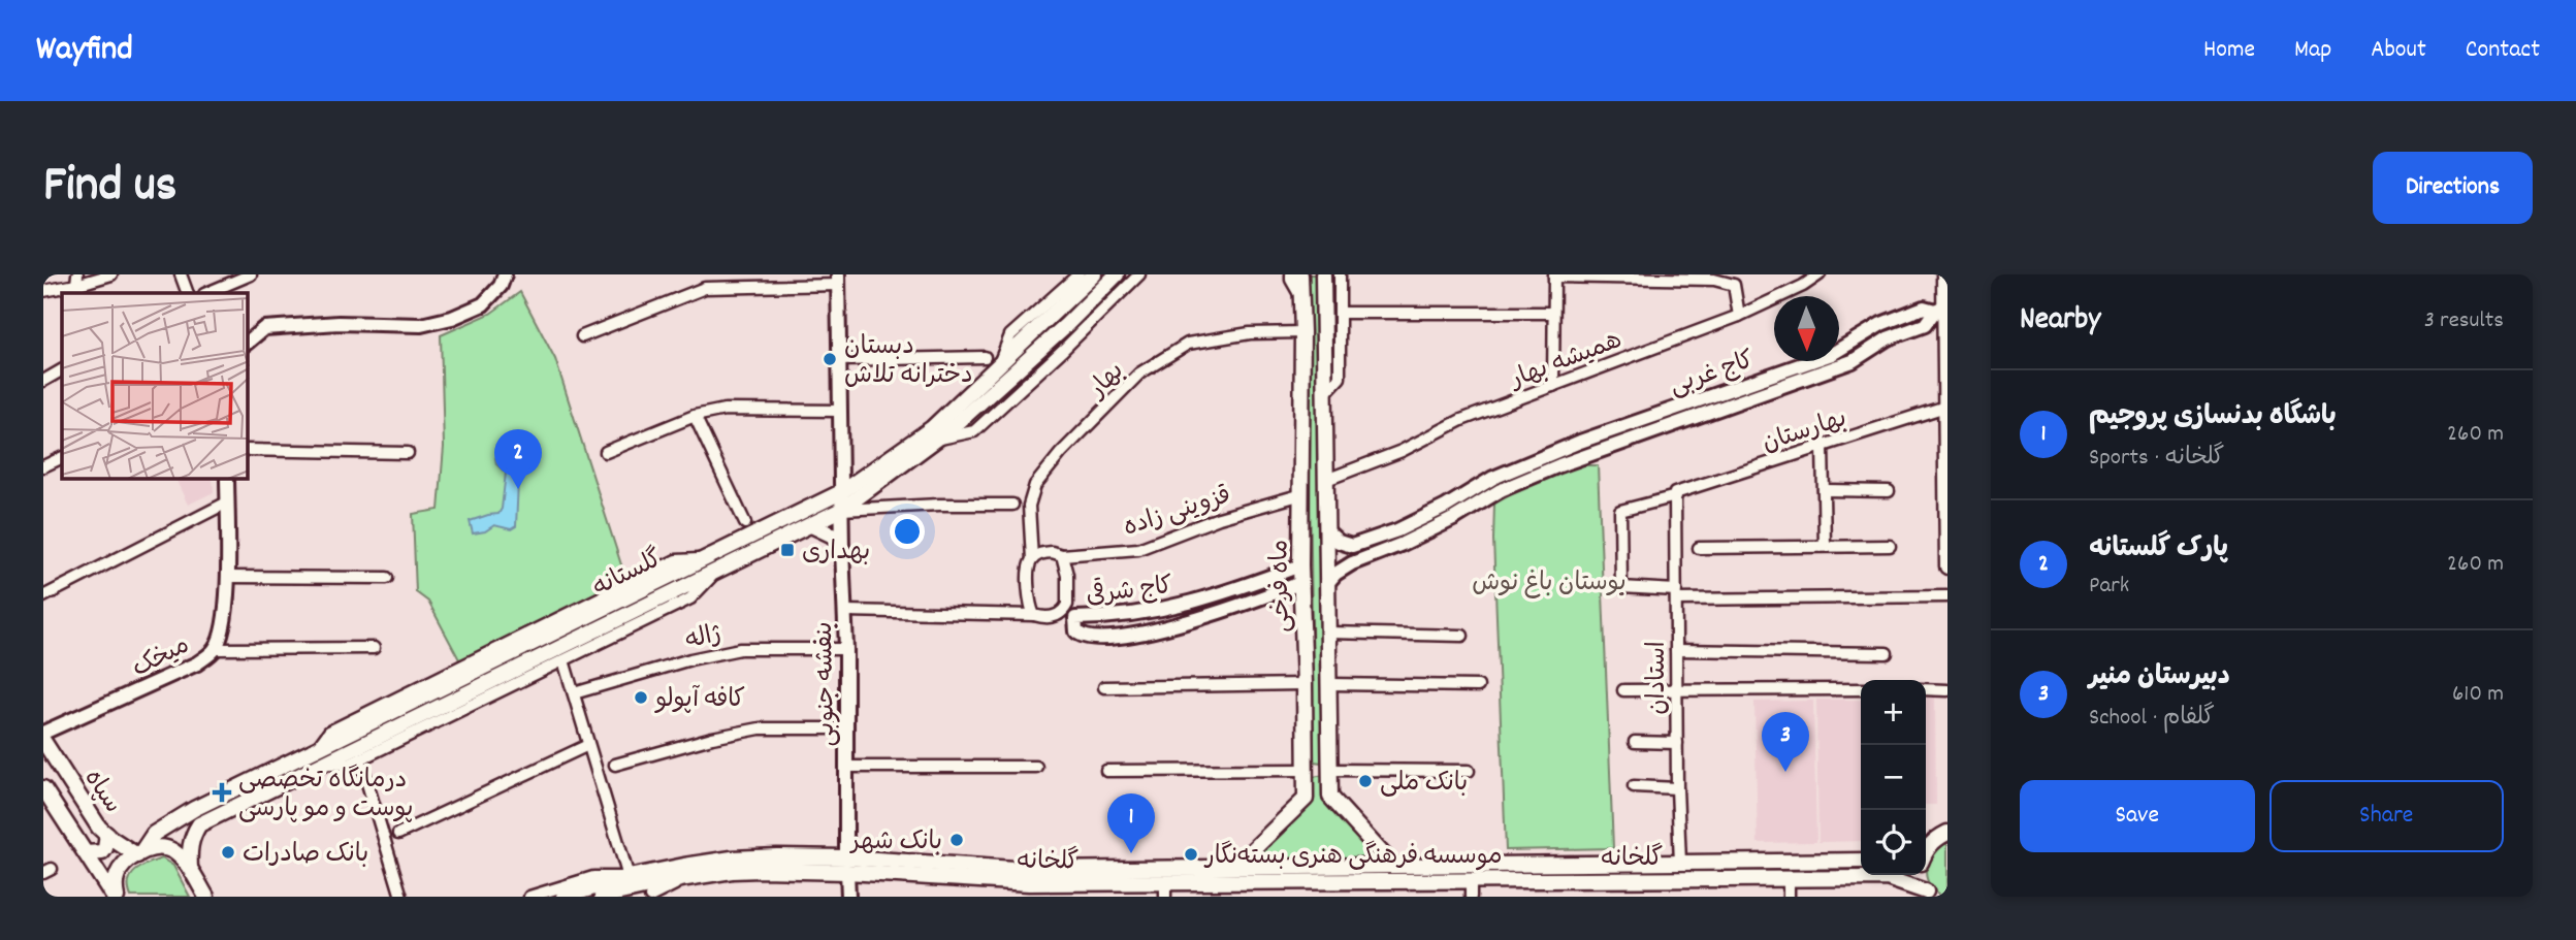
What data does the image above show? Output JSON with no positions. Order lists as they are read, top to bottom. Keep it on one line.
{"streets":{"main road":["گلستانه","ماه فرخی","سپاه","گلخانه"],"street":["همیشه بهار","کاج غربی","بهار","بهارستان","قزوینی زاده","کاج شرقی","ژاله","میخک","استادان","بنفشه جنوبی"]},"crossings":[["همیشه بهار","ماه فرخی"],["کاج غربی","ماه فرخی"],["بهار","قزوینی زاده"],["بهار","ماه فرخی"],["بهارستان","استادان"],["قزوینی زاده","ماه فرخی"],["گلستانه","بنفشه جنوبی"],["گلستانه","سپاه"],["ماه فرخی","کاج شرقی"],["ماه فرخی","گلخانه"],["ژاله","بنفشه جنوبی"],["استادان","گلخانه"],["بنفشه جنوبی","گلخانه"]],"parks":["بوستان باغ نوش"],"places":{"other":["دبستان دخترانه تلاش","کافه آپولو","بانک ملی","بانک شهر","بانک صادرات","موسسه فرهنگی هنری بسته‌نگار"],"transit":["بهداری"],"health":["درمانگاه تخصصی پوست و مو پارسی"]},"north":"bottom","page":{"header":"Wayfind","nav":["Home","Map","About","Contact"],"title":"Find us","buttons":["Directions",["Save","Share"]],"heading":["Nearby","3 results"],"list":[{"mark":"1","name":"باشگاه بدنسازی پروجیم","note":"Sports · گلخانه","value":"260 m"},{"mark":"2","name":"پارک گلستانه","note":"Park","value":"260 m"},{"mark":"3","name":"دبیرستان منیر","note":"School · گلفام","value":"610 m"}],"pins":["2","3","1"],"map_buttons":["+","−"]}}
